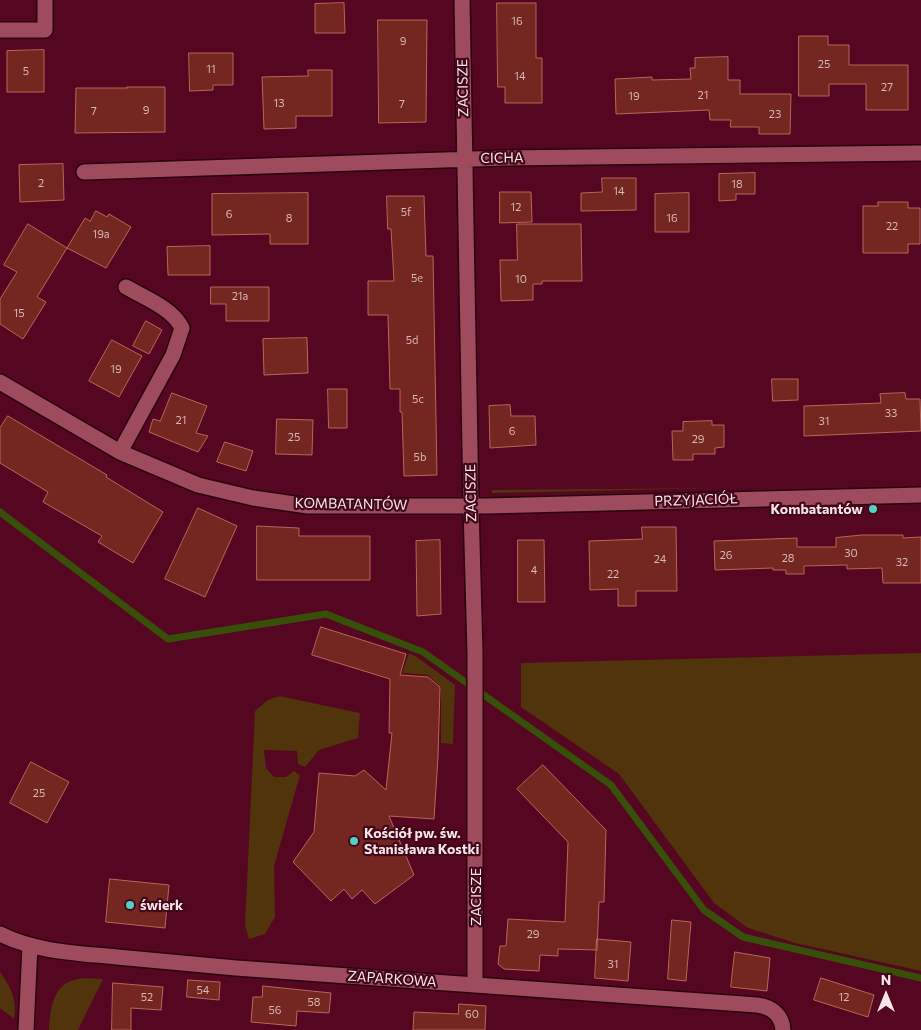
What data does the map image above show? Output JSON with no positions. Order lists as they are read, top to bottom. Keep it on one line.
{"streets":{"street":["ZACISZE","CICHA","PRZYJACIÓŁ","KOMBATANTÓW","ZAPARKOWA"]},"crossings":[["ZACISZE","CICHA"],["ZACISZE","PRZYJACIÓŁ"],["ZACISZE","KOMBATANTÓW"],["ZACISZE","ZAPARKOWA"],["PRZYJACIÓŁ","KOMBATANTÓW"]],"places":["Kombatantów","Kościół pw. św. Stanisława Kostki","świerk"],"house_numbers":["16","9","25","11","5","14","27","21","19","13","7","9","7","23","2","18","14","12","5f","6","8","16","22","19a","5e","10","21a","15","5d","19","5c","33","21","31","6","25","29","5b","30","26","28","24","32","4","22","25","29","31","54","52","12","58","56","60"],"north":"top"}
